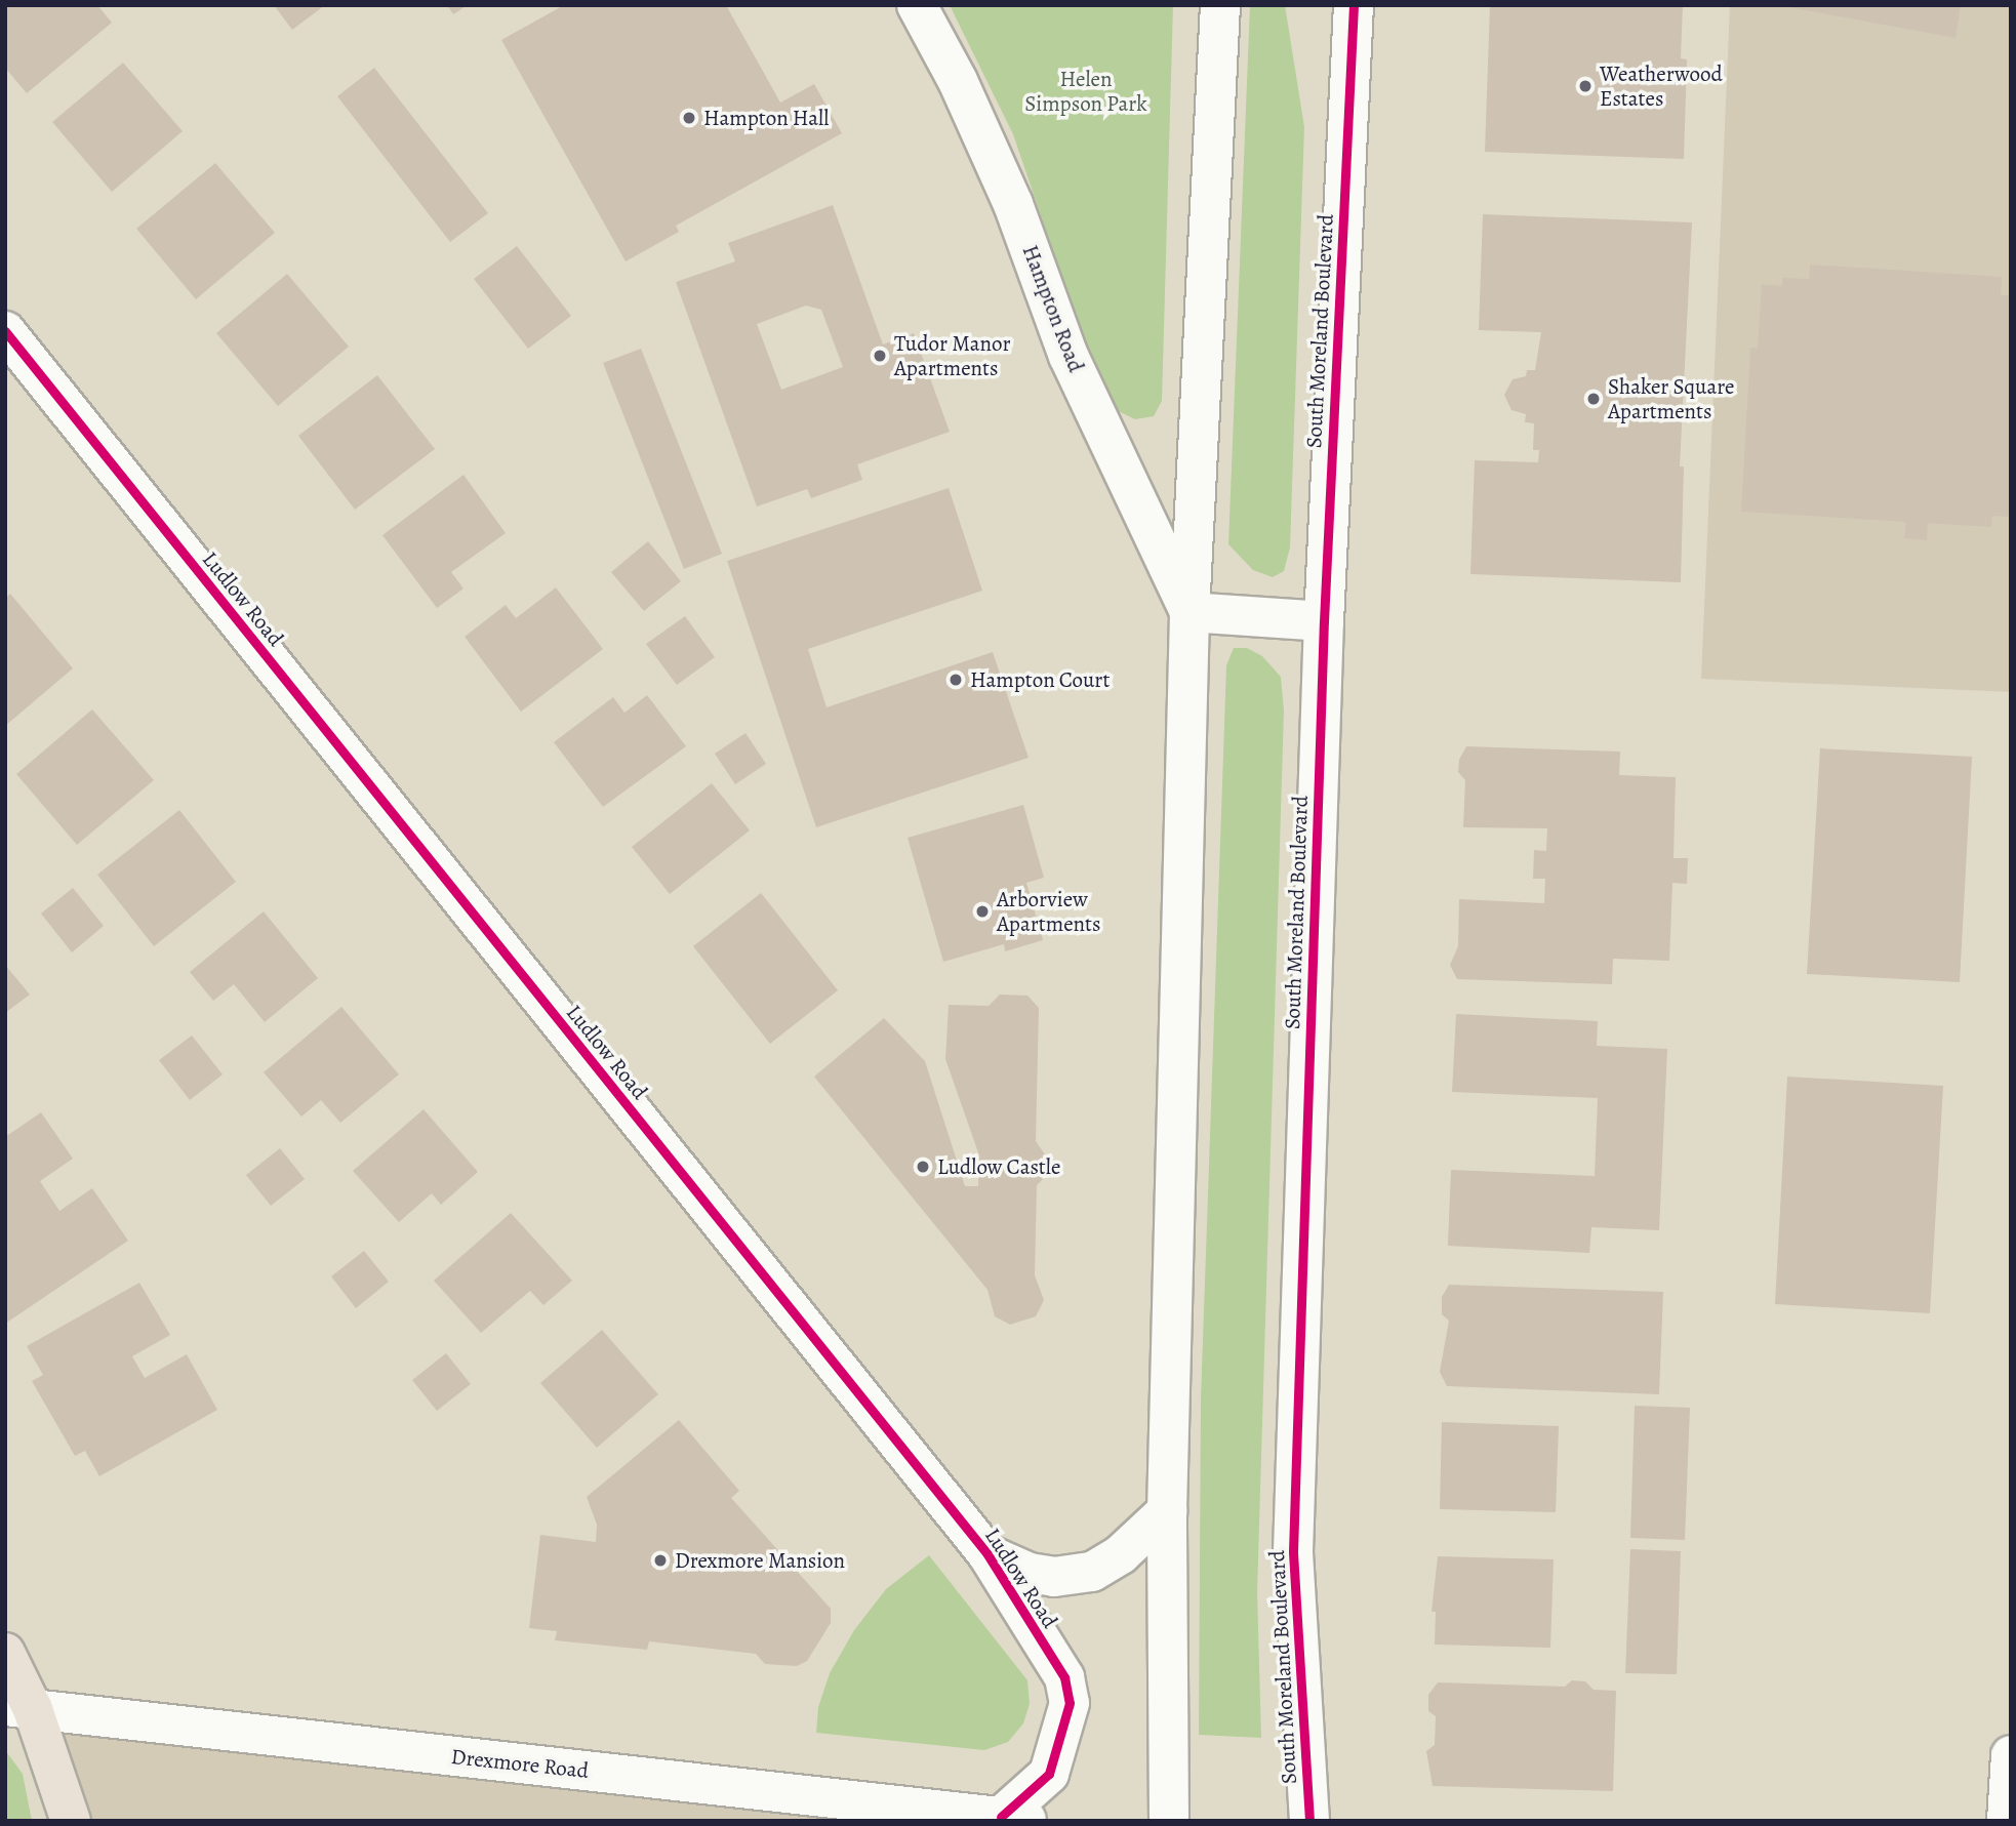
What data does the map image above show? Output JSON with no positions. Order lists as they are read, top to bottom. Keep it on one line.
{"streets":{"street":["Hampton Road","South Moreland Boulevard","Ludlow Road","Drexmore Road"]},"crossings":[["Ludlow Road","Drexmore Road"]],"parks":["Helen Simpson Park"],"places":["Weatherwood Estates","Hampton Hall","Tudor Manor Apartments","Shaker Square Apartments","Hampton Court","Arborview Apartments","Ludlow Castle","Drexmore Mansion"]}
